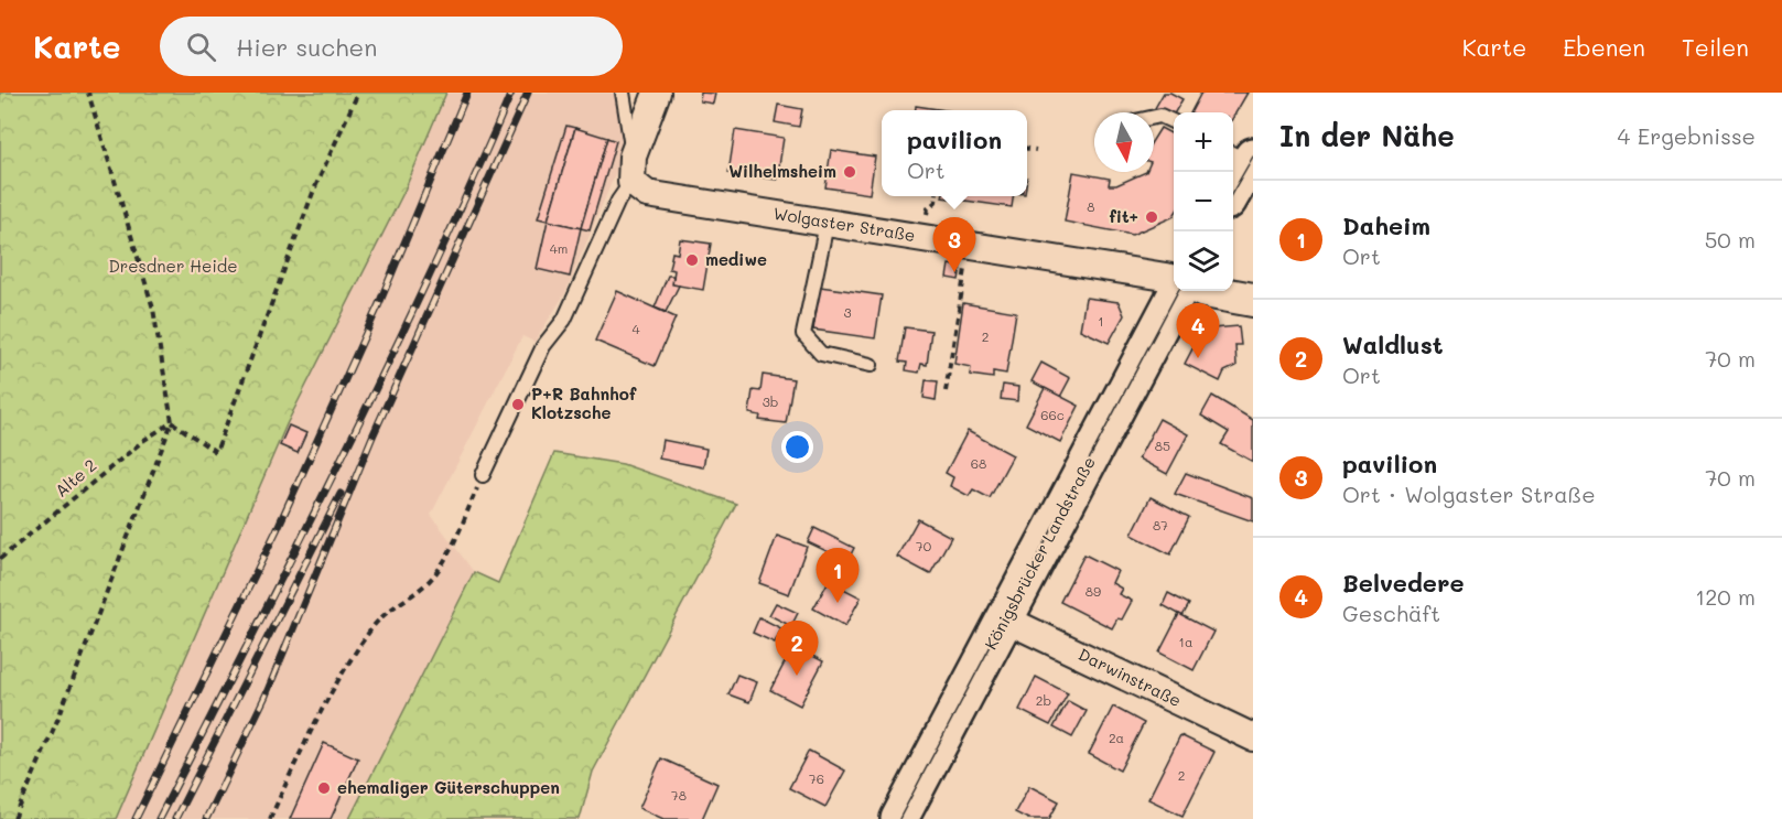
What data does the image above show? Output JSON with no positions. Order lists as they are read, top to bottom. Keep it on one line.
{"streets":{"main road":["Königsbrücker Landstraße"],"street":["Wolgaster Straße","Darwinstraße"],"path":["Alte 2"]},"crossings":[["Königsbrücker Landstraße","Darwinstraße"]],"parks":["Dresdner Heide"],"places":["Wilhelmsheim","fit+","mediwe","P+R Bahnhof Klotzsche","ehemaliger Güterschuppen"],"house_numbers":["8","4m","3","1","4","2","3b","66c","85","68","87","70","89","1a","2b","2a","2","76","78"],"north":"bottom","page":{"header":"Karte","search":"Hier suchen","nav":["Karte","Ebenen","Teilen"],"heading":["In der Nähe","4 Ergebnisse"],"popup":["pavilion","Ort"],"map_buttons":["+","−"],"list":[{"mark":"1","name":"Daheim","note":"Ort","value":"50 m"},{"mark":"2","name":"Waldlust","note":"Ort","value":"70 m"},{"mark":"3","name":"pavilion","note":"Ort · Wolgaster Straße","value":"70 m"},{"mark":"4","name":"Belvedere","note":"Geschäft","value":"120 m"}],"pins":["3","4","1","2"]}}
